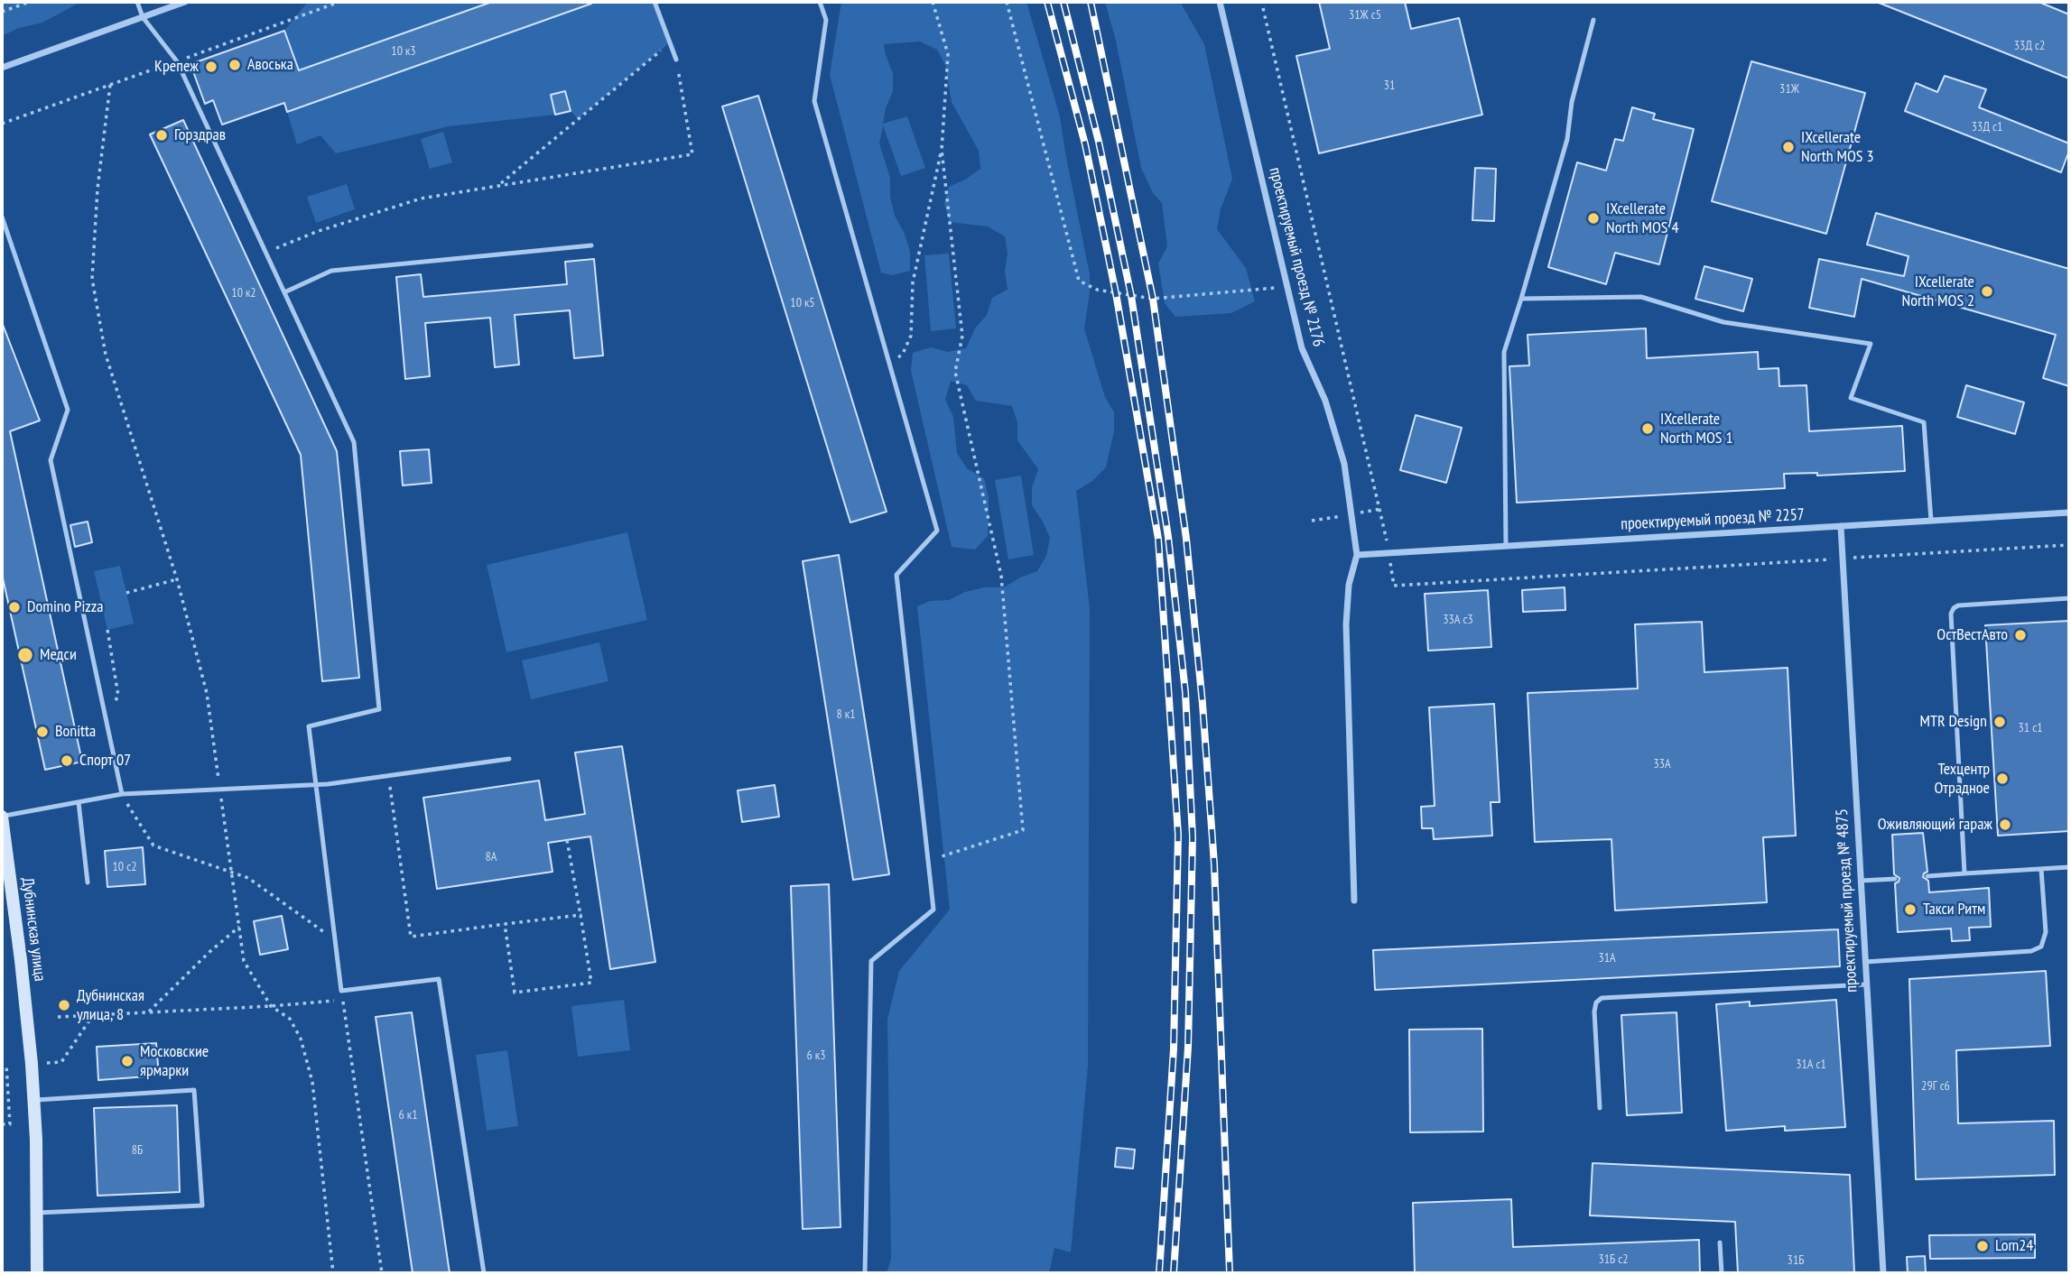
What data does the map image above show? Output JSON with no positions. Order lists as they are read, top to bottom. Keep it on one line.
{"streets":{"main road":["Дубнинская улица"],"street":["проектируемый проезд № 2176","проектируемый проезд № 2257","проектируемый проезд № 4875"]},"crossings":[["проектируемый проезд № 2176","проектируемый проезд № 2257"],["проектируемый проезд № 2257","проектируемый проезд № 4875"]],"places":["Авоська","Крепеж","Горздрав","IXcellerate North MOS 3","IXcellerate North MOS 4","IXcellerate North MOS 2","IXcellerate North MOS 1","Domino Pizza","ОстВестАвто","Медси","MTR Design","Bonitta","Спорт 07","Техцентр Отрадное","Оживляющий гараж","Такси Ритм","Дубнинская улица, 8","Московские ярмарки","Lom24"],"house_numbers":["31Ж с5","33Д с2","10 к3","31","31Ж","33Д с1","10 к2","10 к5","33А с3","8 к1","31 с1","33А","8А","10 с2","31А","6 к3","31А с1","29Г с6","6 к1","8Б","31Б с2","31Б"]}
